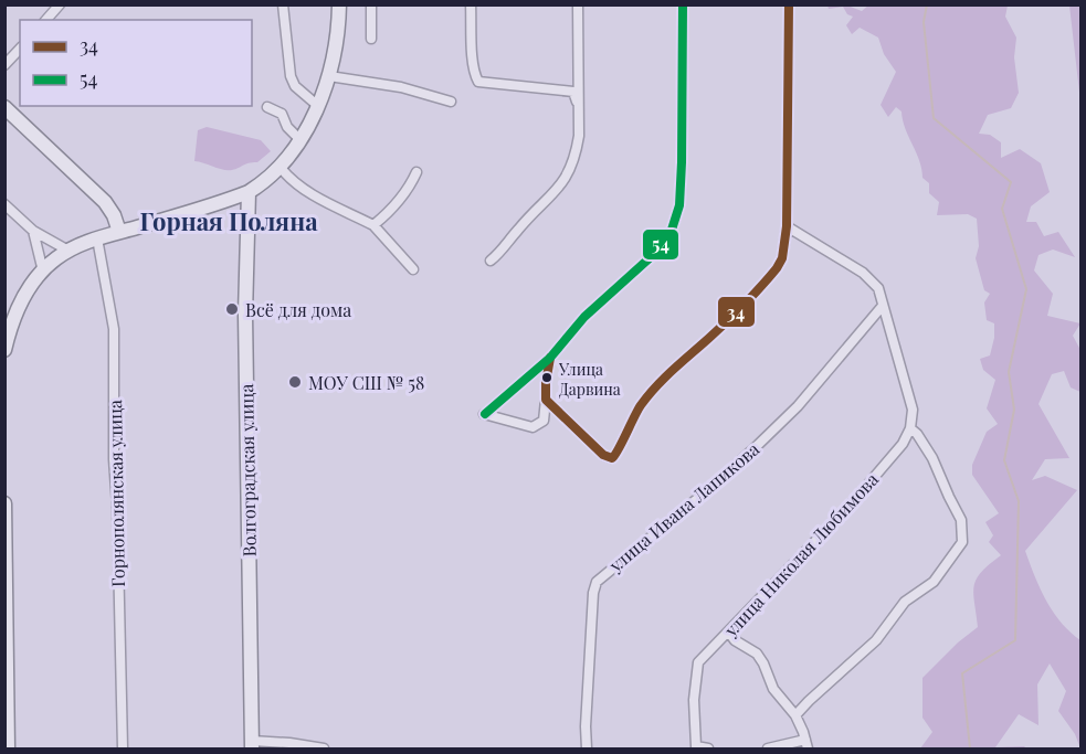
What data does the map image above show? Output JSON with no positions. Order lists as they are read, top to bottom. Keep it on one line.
{"streets":{"main road":["Волгоградская улица"],"street":["Горнополянская улица","улица Ивана Лапикова","улица Николая Любимова"]},"districts":["Горная Поляна"],"places":["Всё для дома","Улица Дарвина","МОУ СШ № 58"],"lines":["transit line 34","transit line 54"],"legend":["34","54"]}
